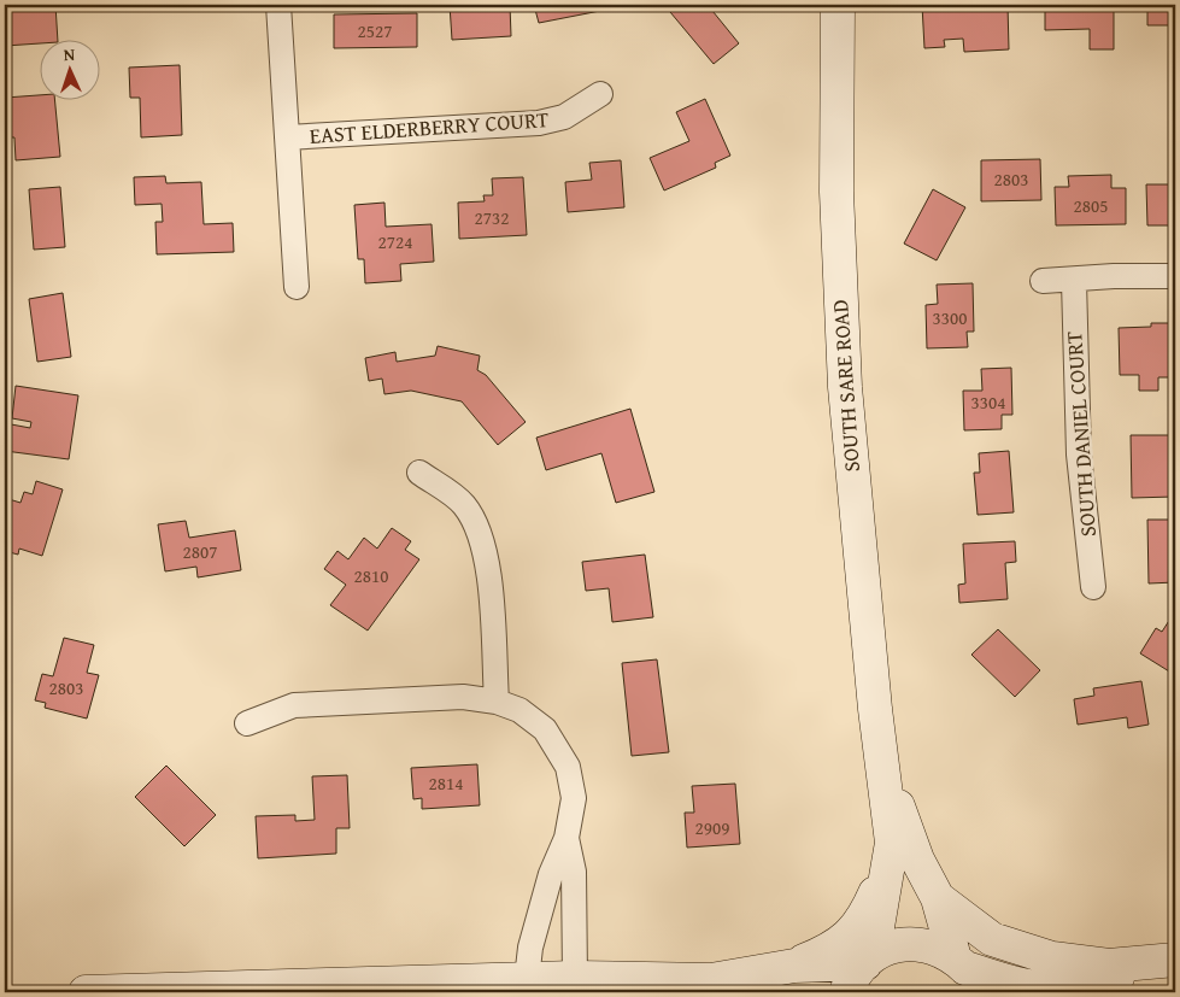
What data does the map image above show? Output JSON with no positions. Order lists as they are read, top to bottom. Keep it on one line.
{"streets":{"main road":["SOUTH SARE ROAD"],"street":["EAST ELDERBERRY COURT","SOUTH DANIEL COURT"]},"house_numbers":["2527","2803","2805","2732","2724","3300","3304","2807","2810","2803","2814","2909"],"north":"top"}
